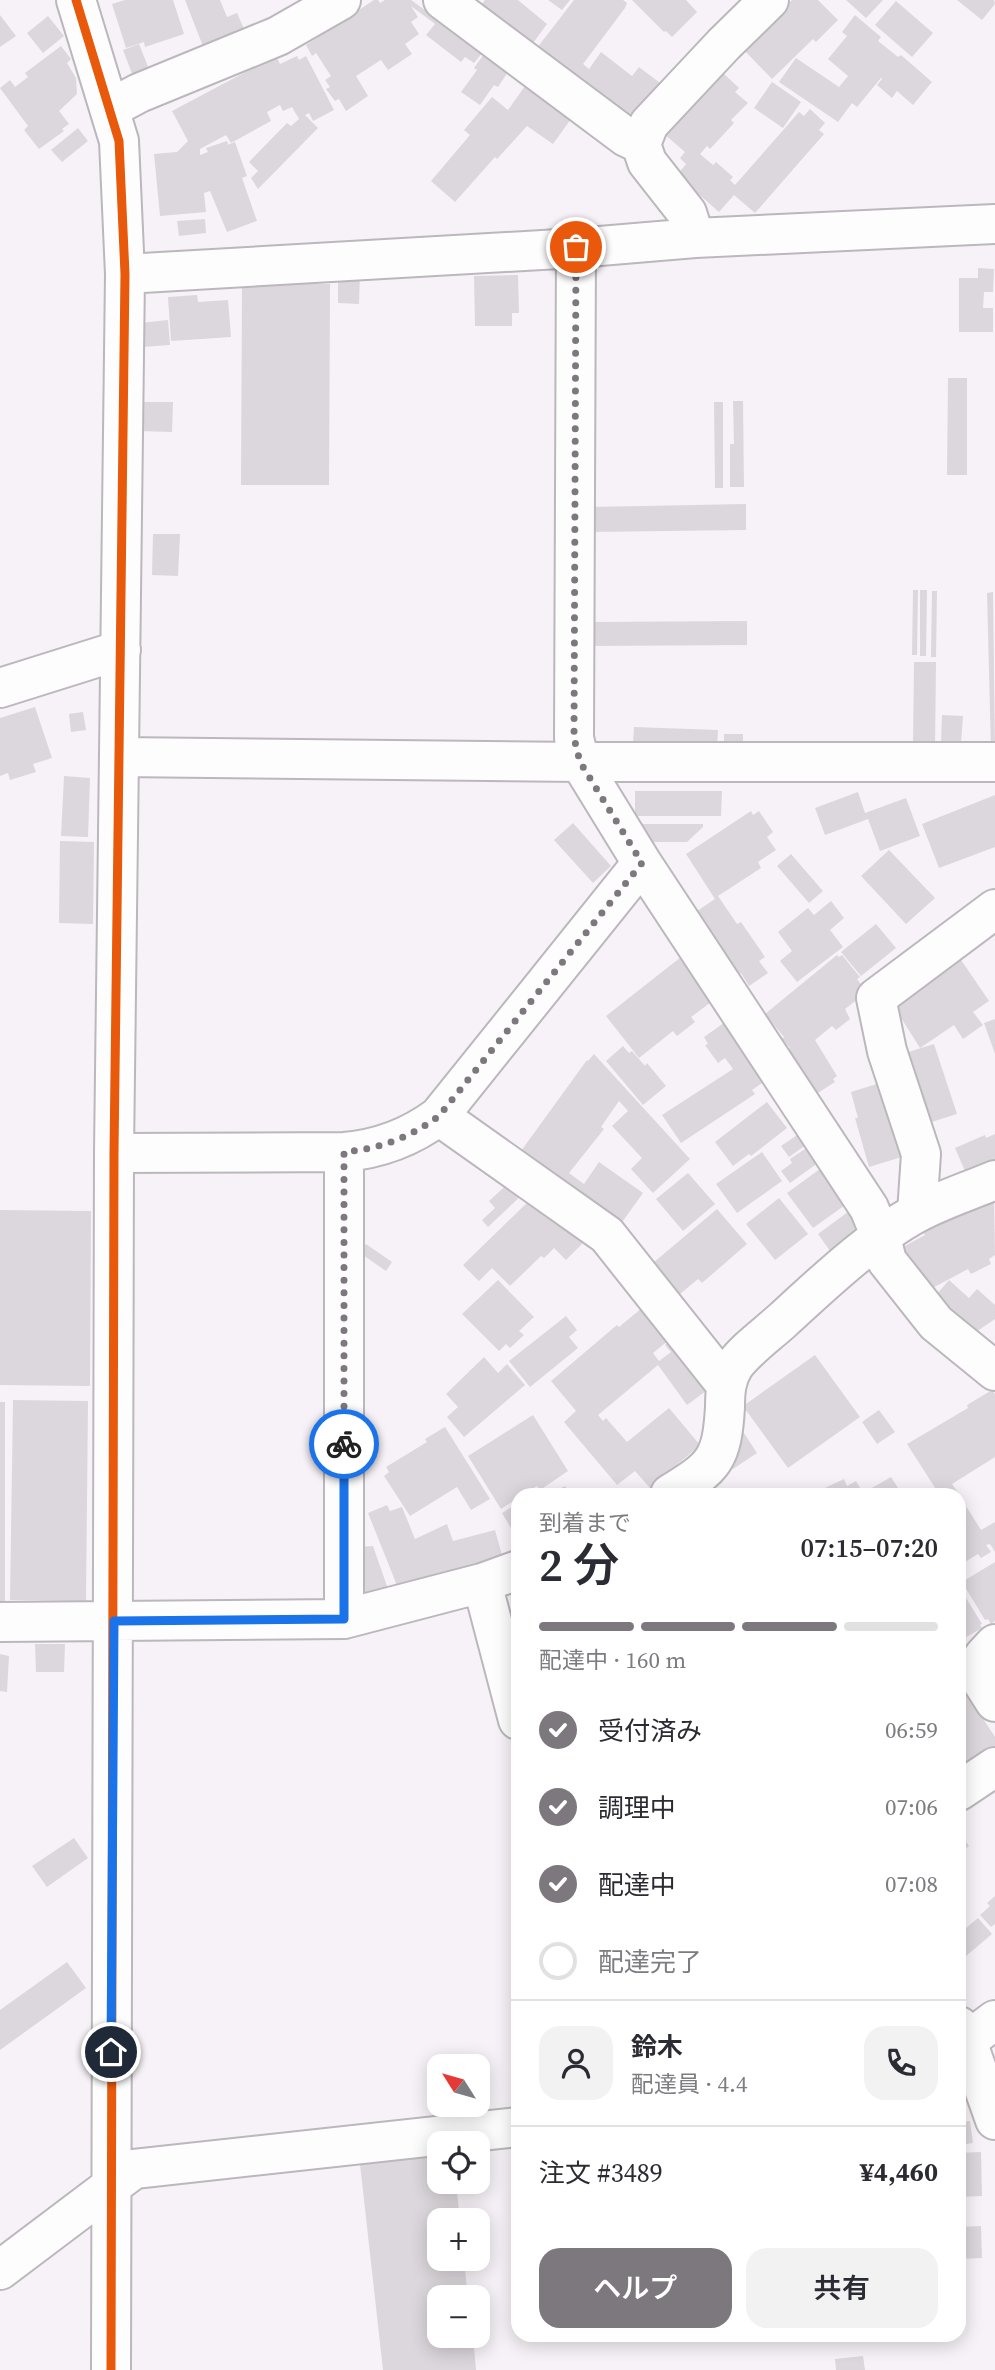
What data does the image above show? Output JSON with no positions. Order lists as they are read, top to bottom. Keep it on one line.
{"north":"top left","page":{"heading":["2 分","到着まで","07:15–07:20"],"panel":["鈴木","配達員 · 4.4","注文 #3489","¥4,460"],"bar":"配達中 · 160 m","list":[["受付済み","06:59"],["調理中","07:06"],["配達中","07:08"],"配達完了"],"map_buttons":["+","−"],"buttons":["ヘルプ","共有"]}}
